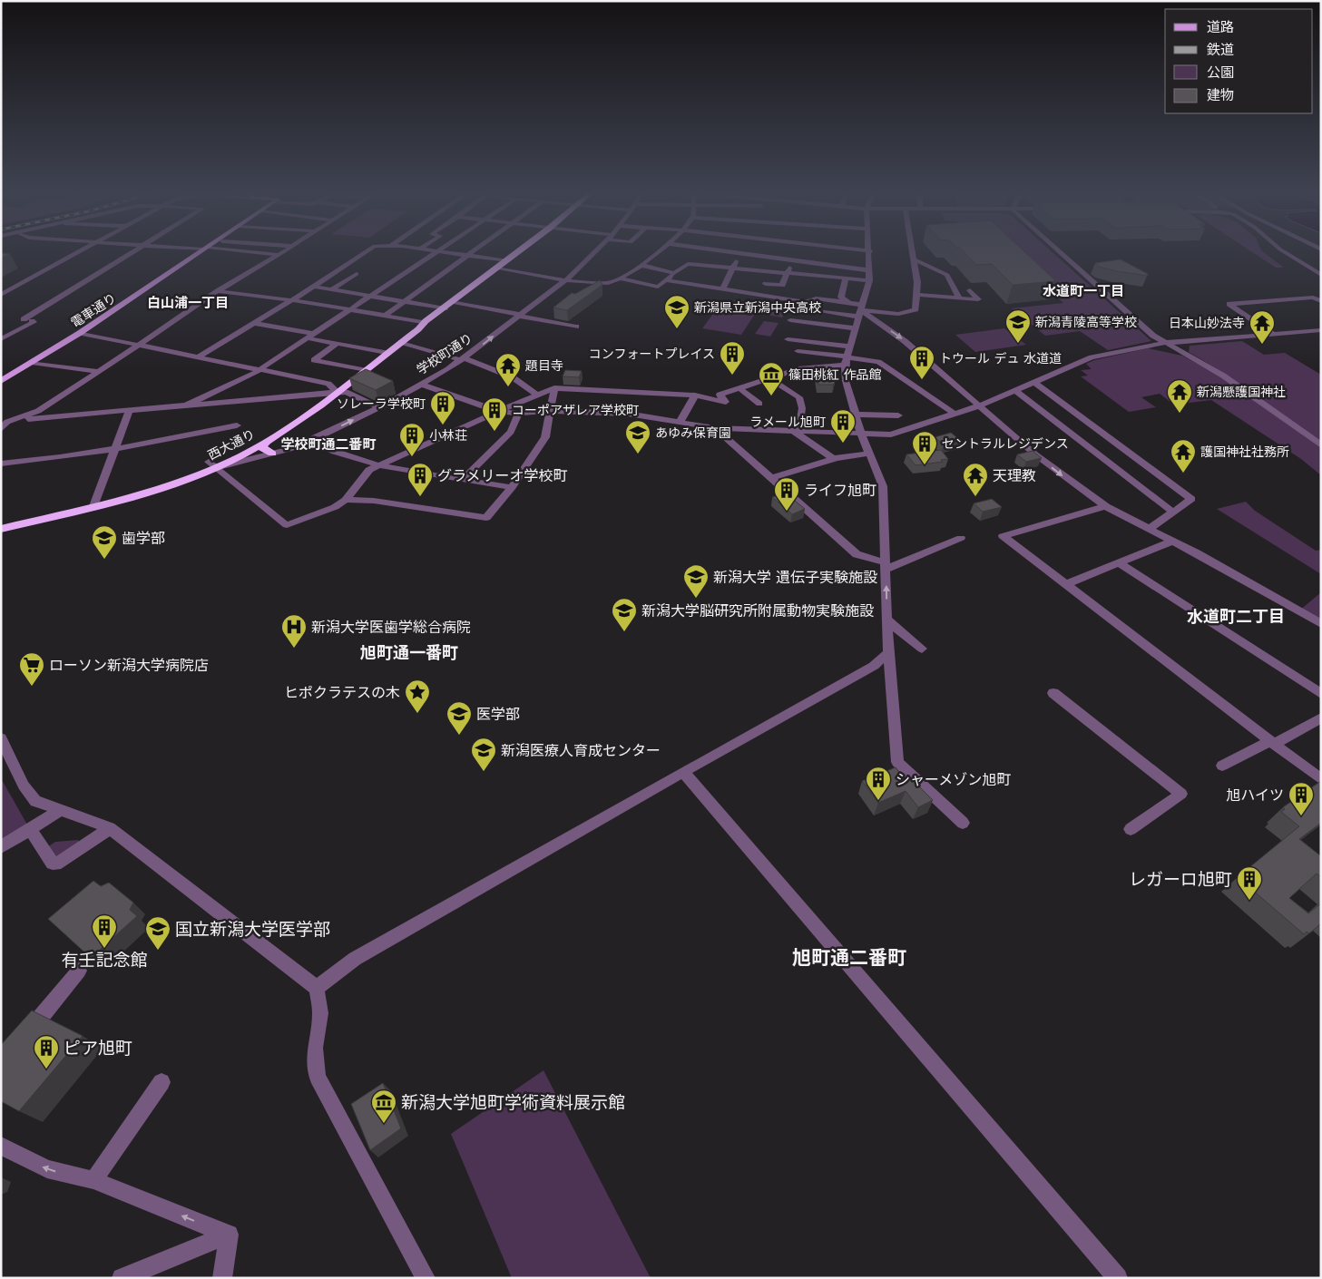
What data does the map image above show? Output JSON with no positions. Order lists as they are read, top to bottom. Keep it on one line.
{"streets":{"highway":["西大通り"],"main road":["電車通り"],"street":["学校町通り"]},"crossings":[["学校町通り","西大通り"]],"districts":["水道町一丁目","白山浦一丁目","学校町通二番町","水道町二丁目","旭町通一番町","旭町通二番町"],"places":{"school or university":["新潟県立新潟中央高校","新潟青陵高等学校","あゆみ保育園","歯学部","新潟大学 遺伝子実験施設","新潟大学脳研究所附属動物実験施設","医学部","新潟医療人育成センター","国立新潟大学医学部"],"temple":["日本山妙法寺","題目寺","新潟懸護国神社","護国神社社務所","天理教"],"building":["コンフォートプレイス","トウール デュ 水道道","ソレーラ学校町","コーポアザレア学校町","ラメール旭町","小林荘","セントラルレジデンス","グラメリーオ学校町","ライフ旭町","シャーメゾン旭町","旭ハイツ","レガーロ旭町","有壬記念館","ピア旭町"],"museum":["篠田桃紅 作品館","新潟大学旭町学術資料展示館"],"hospital":["新潟大学医歯学総合病院"],"supermarket":["ローソン新潟大学病院店"],"place":["ヒポクラテスの木"]},"legend":["道路","鉄道","公園","建物"]}
